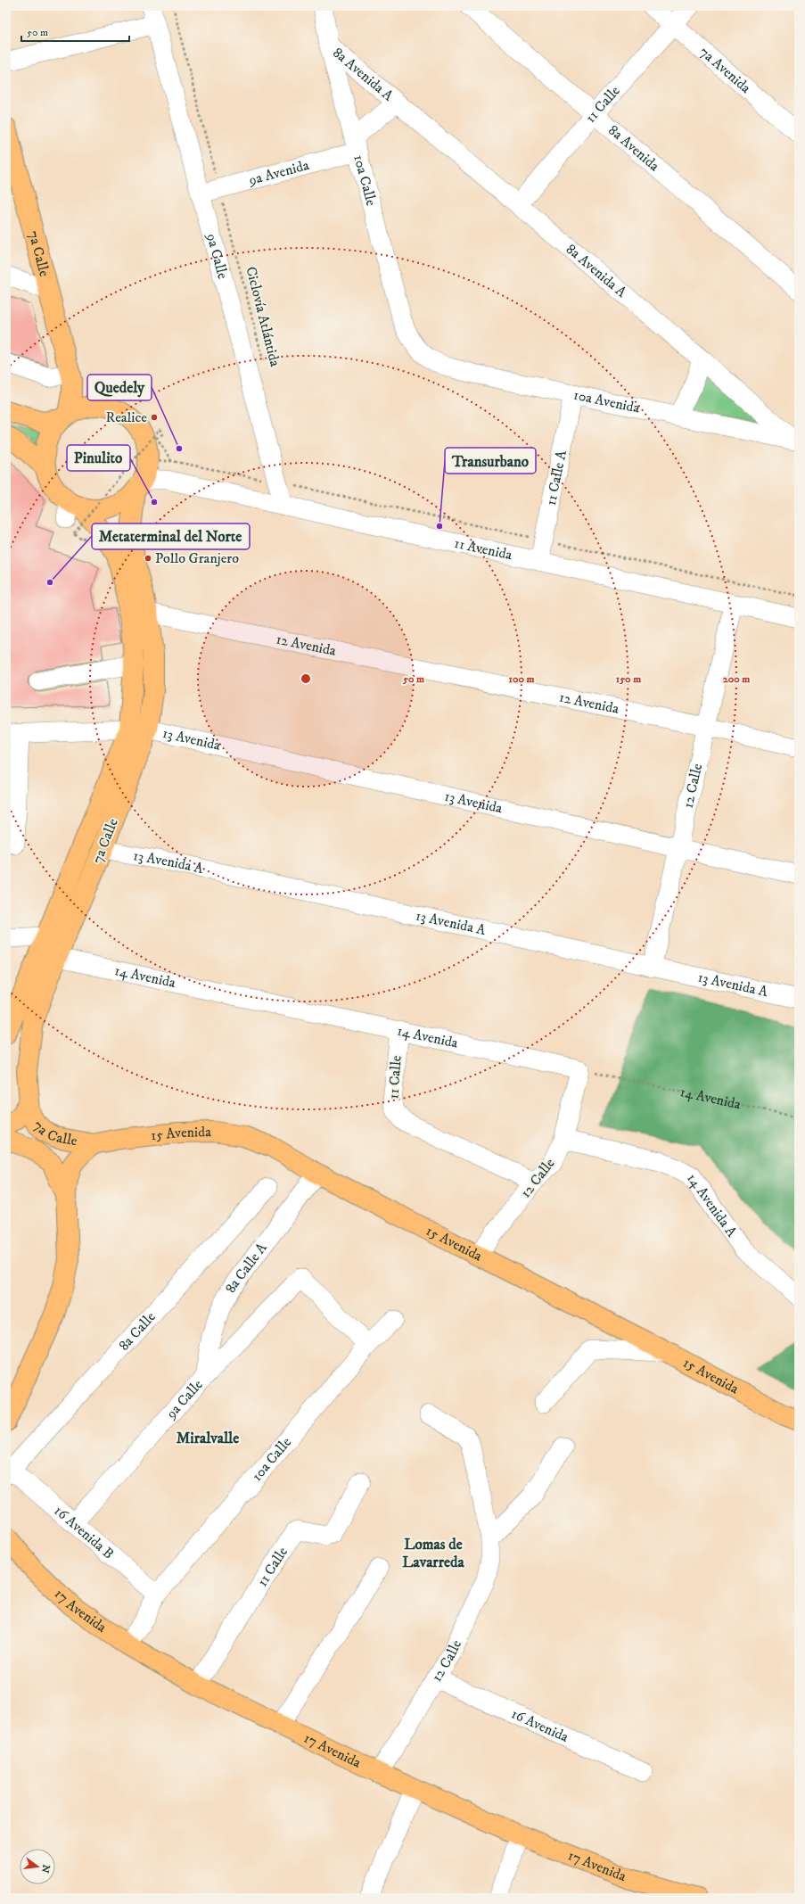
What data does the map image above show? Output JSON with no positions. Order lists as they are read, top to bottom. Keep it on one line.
{"streets":{"main road":["7a Calle","15 Avenida","17 Avenida"],"street":["7a Avenida","8a Avenida A","11 Calle","8a Avenida","9a Avenida","10a Calle","9a Calle","10a Avenida","11 Calle A","11 Avenida","12 Avenida","13 Avenida","12 Calle","13 Avenida A","14 Avenida","14 Avenida A","8a Calle A","8a Calle","16 Avenida B","16 Avenida"],"path":["Ciclovía Atlántida"]},"crossings":[["7a Avenida","11 Calle"],["8a Avenida A","11 Calle"],["8a Avenida A","9a Avenida"],["8a Avenida A","10a Calle"],["8a Avenida A","10a Avenida"],["11 Calle","8a Avenida"],["11 Calle","12 Calle"],["11 Calle","14 Avenida"],["11 Calle","17 Avenida"],["9a Avenida","10a Calle"],["9a Avenida","9a Calle"],["9a Avenida","Ciclovía Atlántida"],["10a Calle","9a Calle"],["10a Calle","10a Avenida"],["10a Calle","16 Avenida B"],["10a Calle","17 Avenida"],["7a Calle","11 Avenida"],["7a Calle","12 Avenida"],["7a Calle","13 Avenida"],["7a Calle","13 Avenida A"],["7a Calle","14 Avenida"],["7a Calle","15 Avenida"],["9a Calle","11 Avenida"],["9a Calle","8a Calle A"],["9a Calle","16 Avenida B"],["10a Avenida","11 Calle A"],["11 Calle A","11 Avenida"],["11 Avenida","12 Calle"],["12 Avenida","12 Calle"],["13 Avenida","12 Calle"],["12 Calle","13 Avenida A"],["12 Calle","14 Avenida"],["12 Calle","15 Avenida"],["12 Calle","14 Avenida A"],["12 Calle","17 Avenida"],["12 Calle","16 Avenida"],["15 Avenida","8a Calle A"],["8a Calle","16 Avenida B"]],"districts":["Miralvalle","Lomas de Lavarreda"],"places":["Realice","Quedely","Pinulito","Transurbano","Pollo Granjero","Metaterminal del Norte"],"scale_bar":"50 m","north":"right","rings":["50 m","100 m","150 m","200 m"]}
